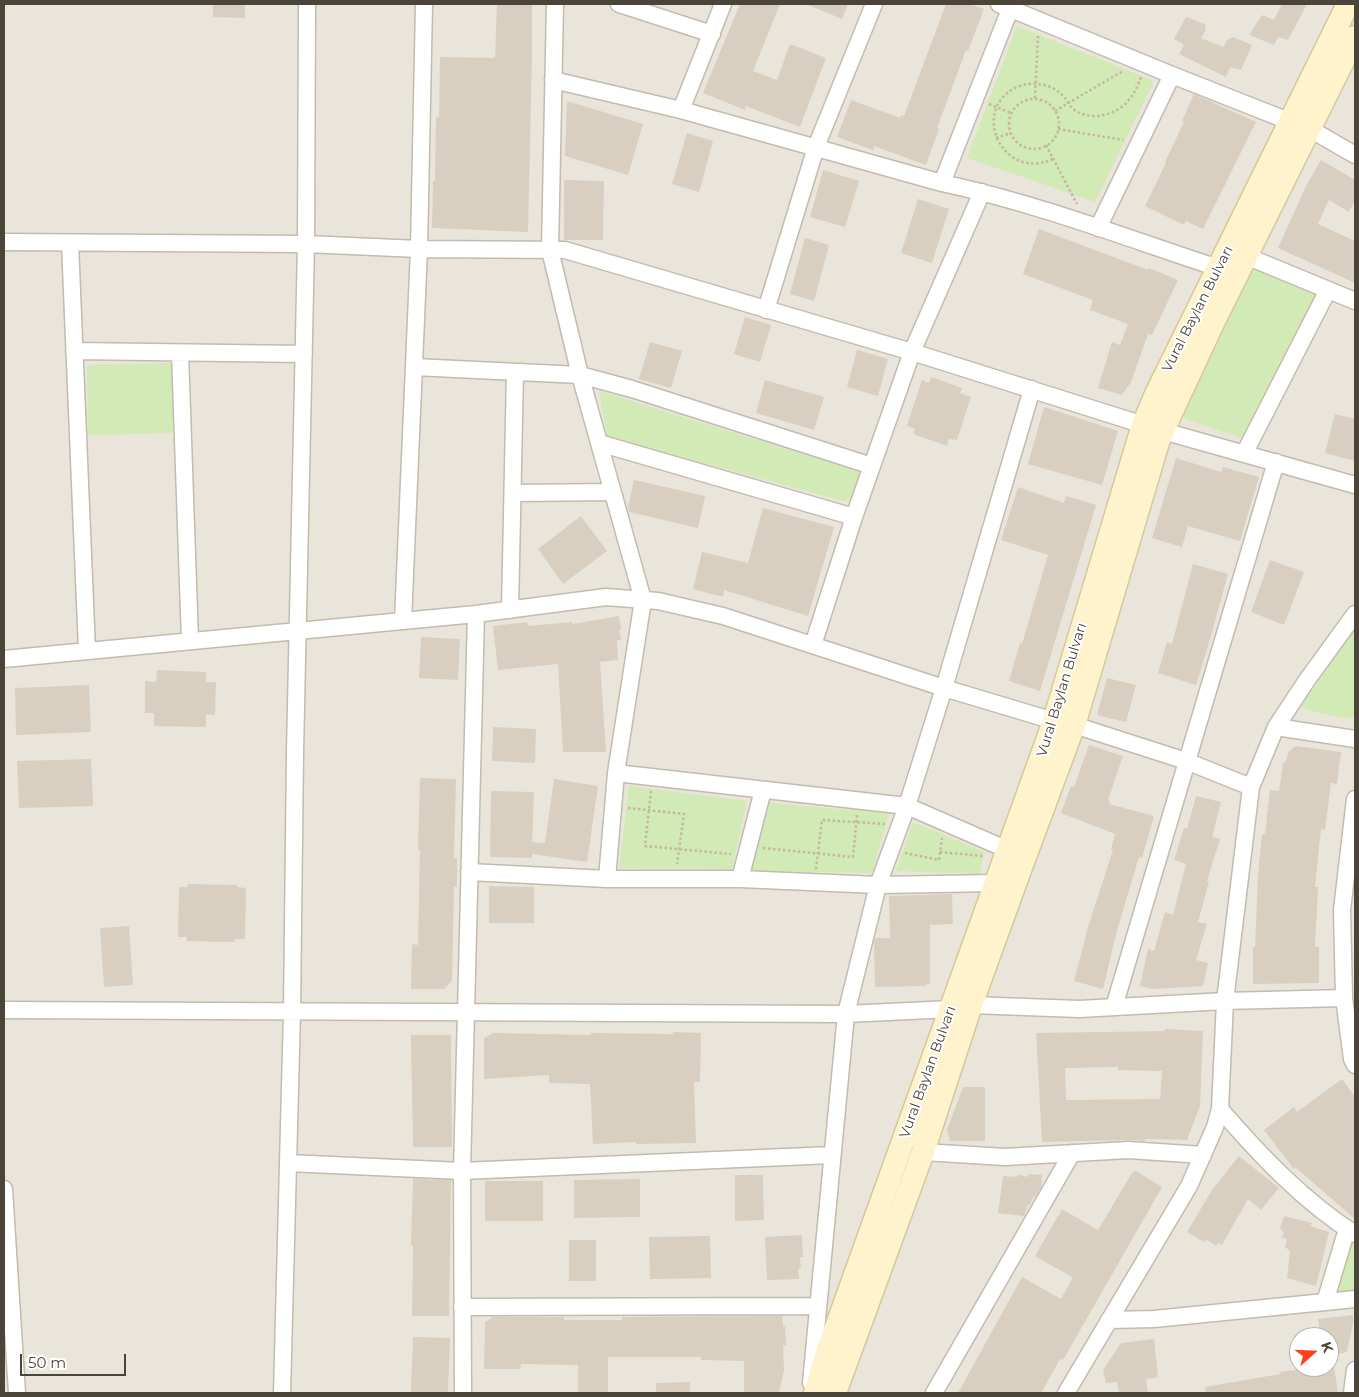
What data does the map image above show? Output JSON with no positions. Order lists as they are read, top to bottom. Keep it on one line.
{"streets":{"main road":["Vural Baylan Bulvarı"]},"scale_bar":"50 m","north":"right"}
